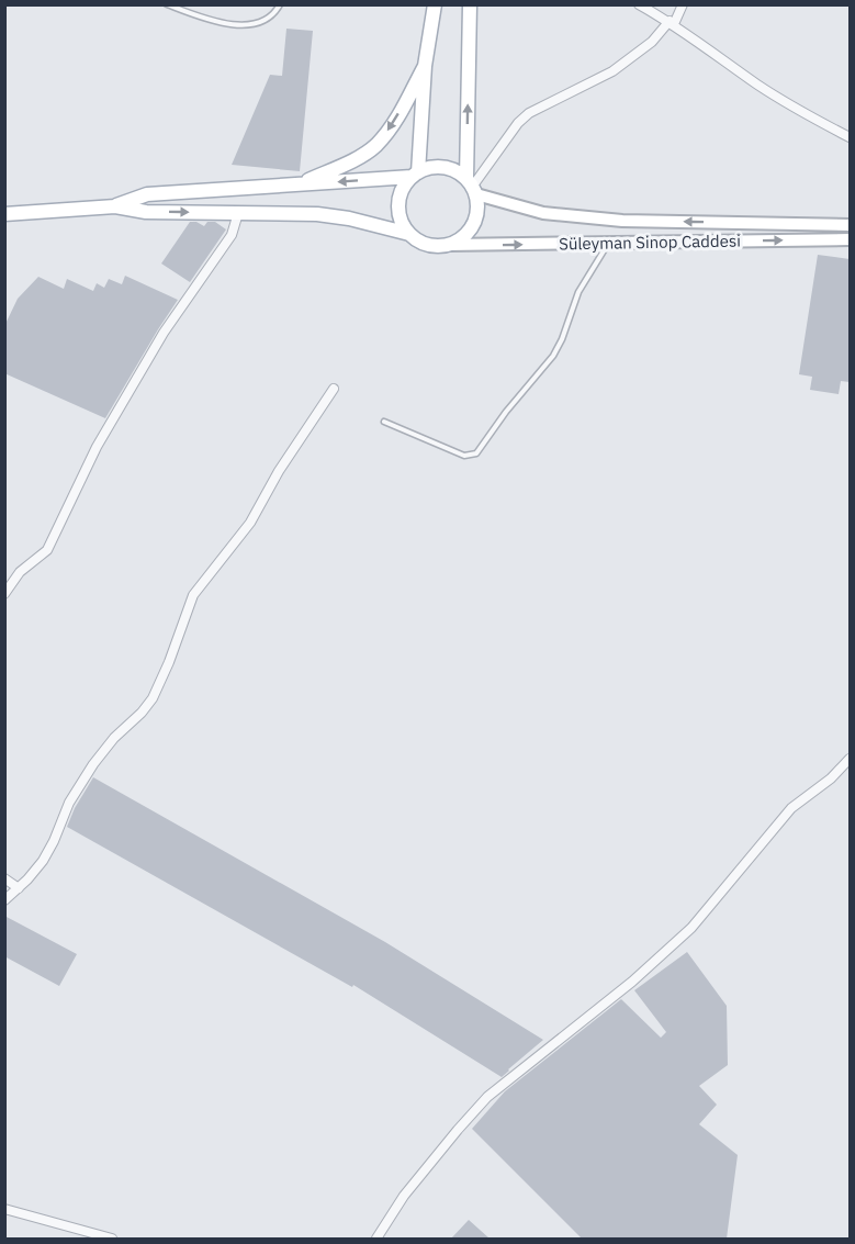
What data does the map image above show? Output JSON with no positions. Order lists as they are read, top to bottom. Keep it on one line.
{"streets":{"street":["Süleyman Sinop Caddesi"]}}
